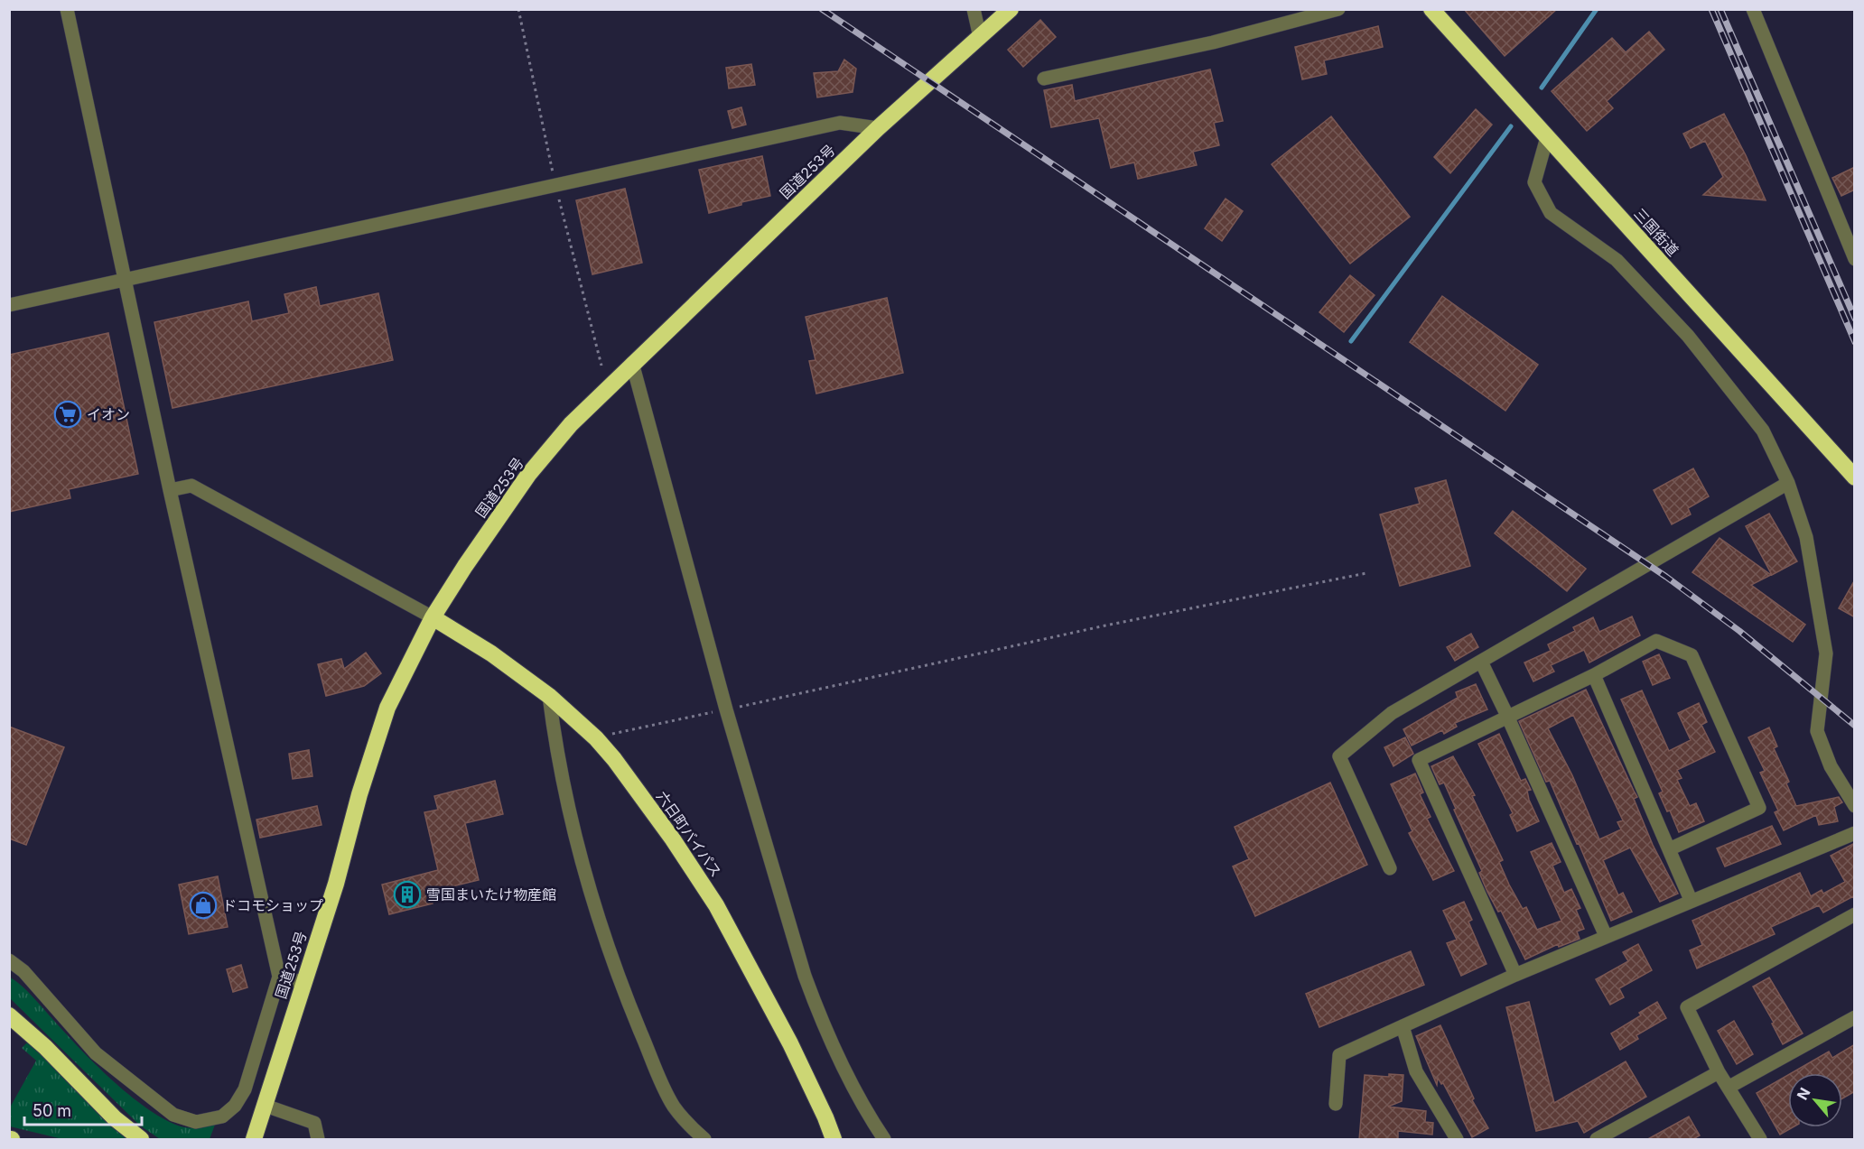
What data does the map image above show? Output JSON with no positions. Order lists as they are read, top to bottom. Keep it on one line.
{"streets":{"highway":["国道253号","三国街道","六日町バイパス"]},"crossings":[["国道253号","六日町バイパス"]],"places":{"supermarket":["イオン"],"building":["雪国まいたけ物産館"],"shop":["ドコモショップ"]},"scale_bar":"50 m","north":"top left"}
